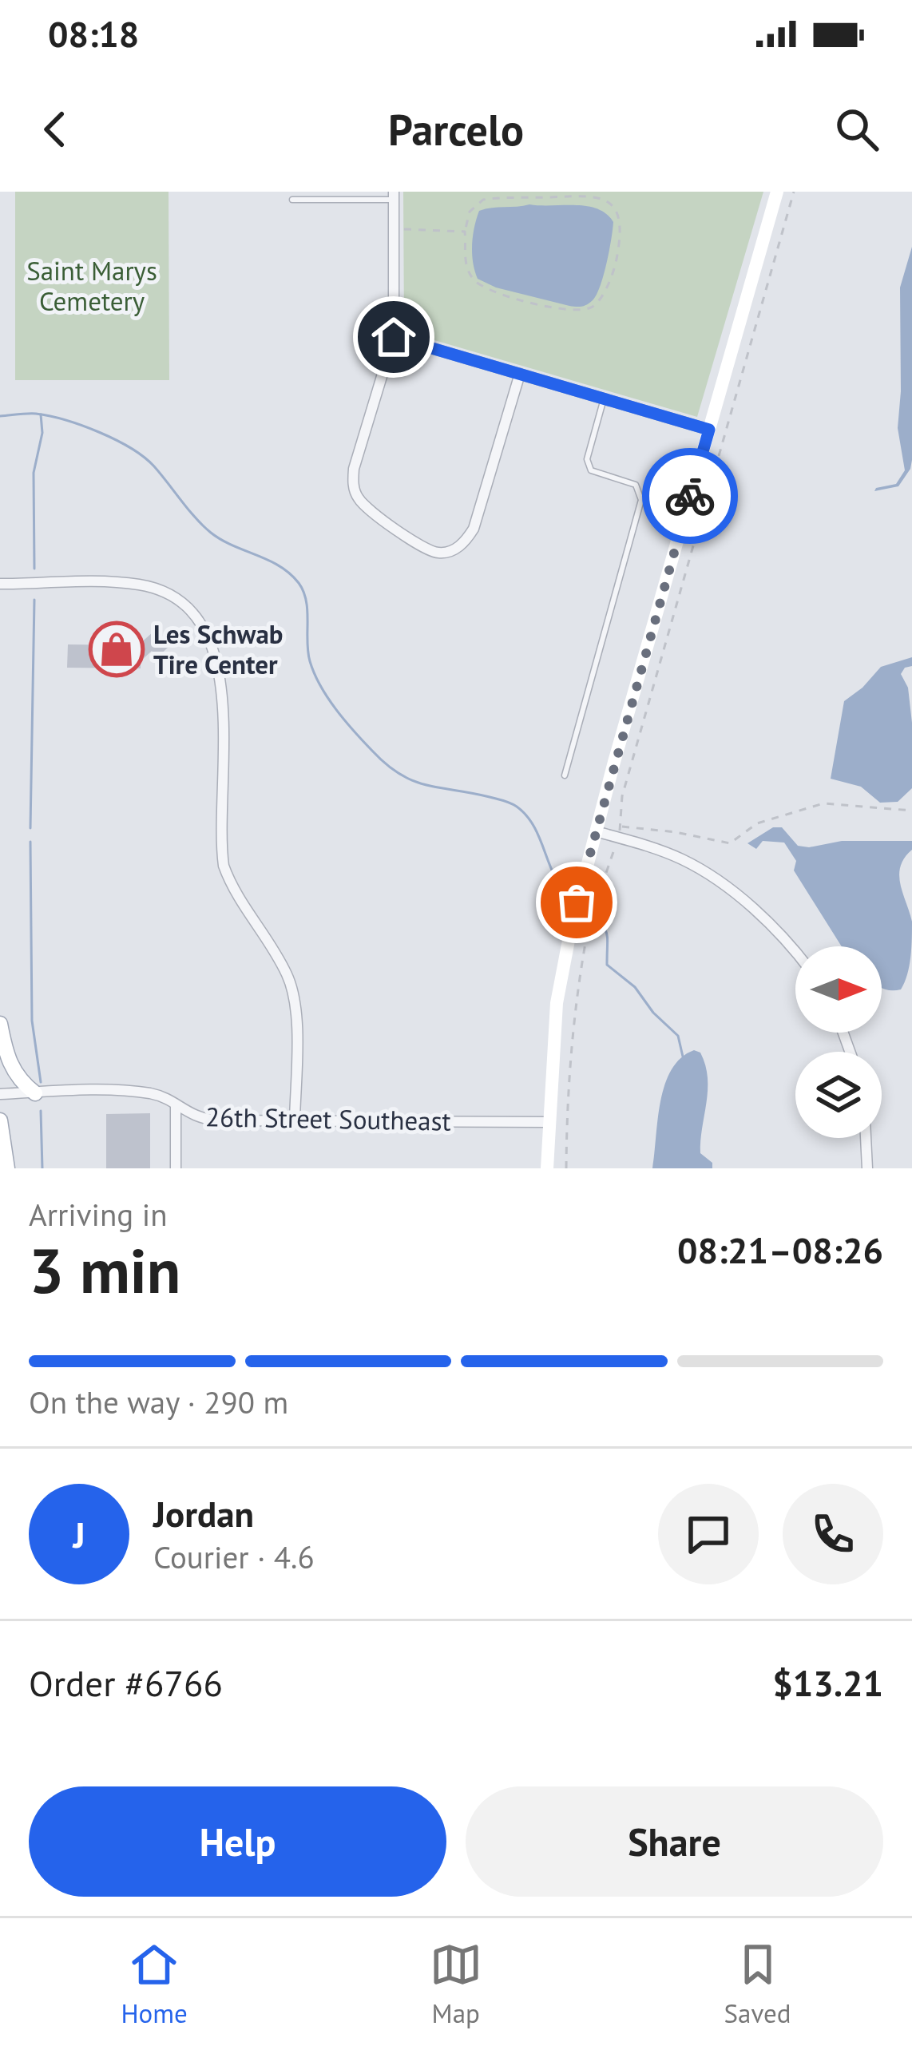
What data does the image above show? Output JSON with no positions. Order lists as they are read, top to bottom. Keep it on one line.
{"streets":{"street":["26th Street Southeast"]},"parks":["Saint Marys Cemetery"],"places":{"shop":["Les Schwab Tire Center"]},"north":"right","page":{"status":"08:18","header":"Parcelo","heading":["3 min","Arriving in","08:21–08:26"],"panel":["Jordan","Courier · 4.6","Order #6766","$13.21"],"bar":"On the way · 290 m","round":"J","buttons":["Help","Share"],"tabs":["Home","Map","Saved"]}}
